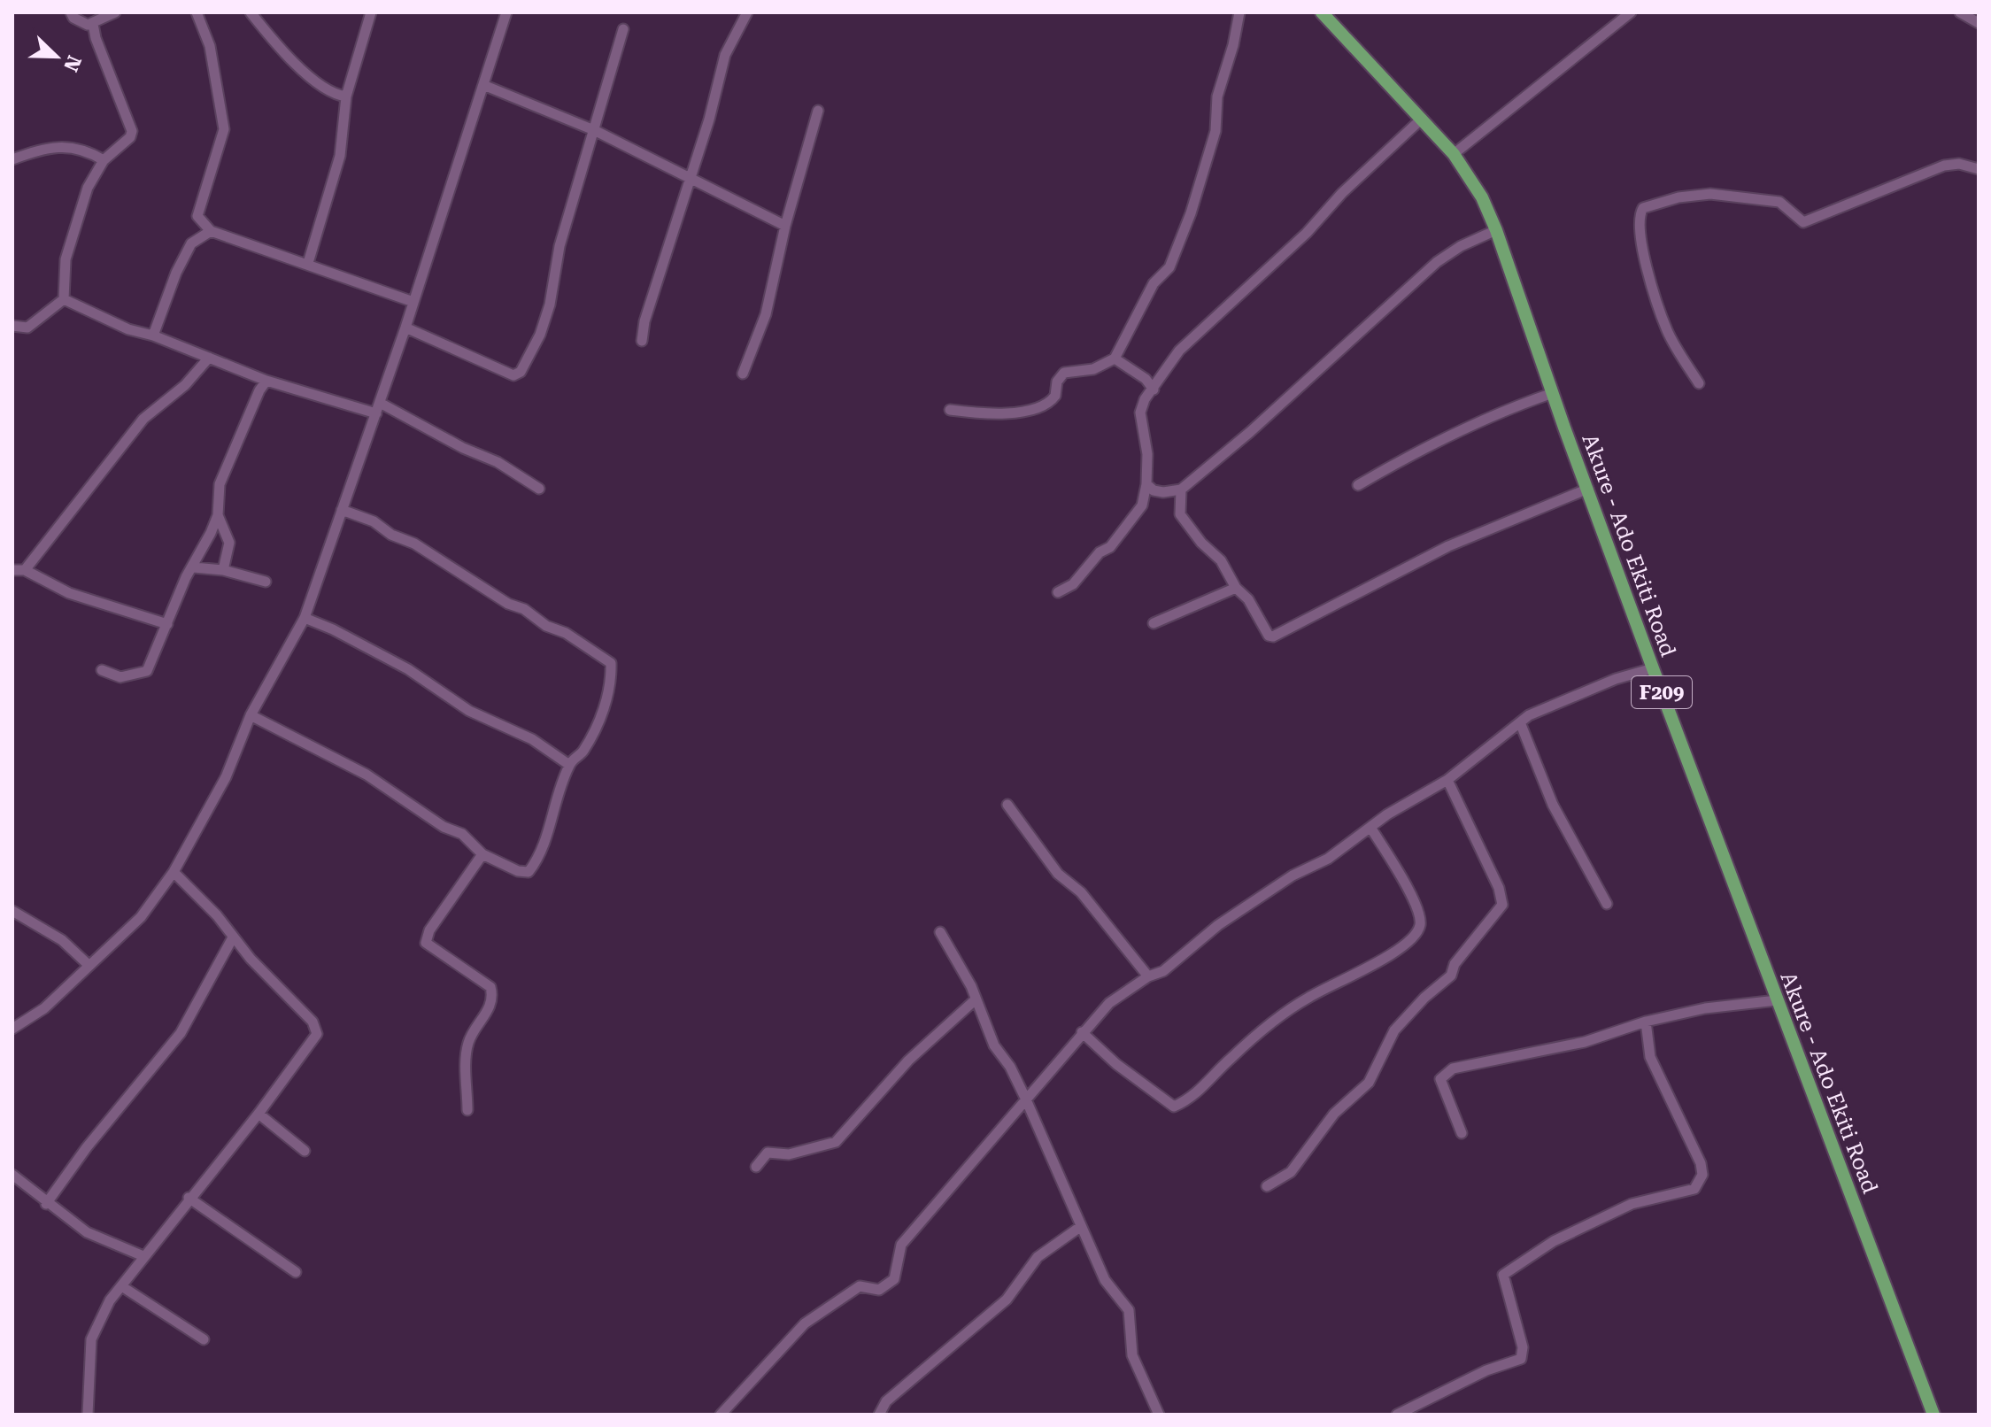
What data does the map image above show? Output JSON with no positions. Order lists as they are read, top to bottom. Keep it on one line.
{"streets":{"main road":["Akure - Ado Ekiti Road","F209"]},"north":"bottom right"}
